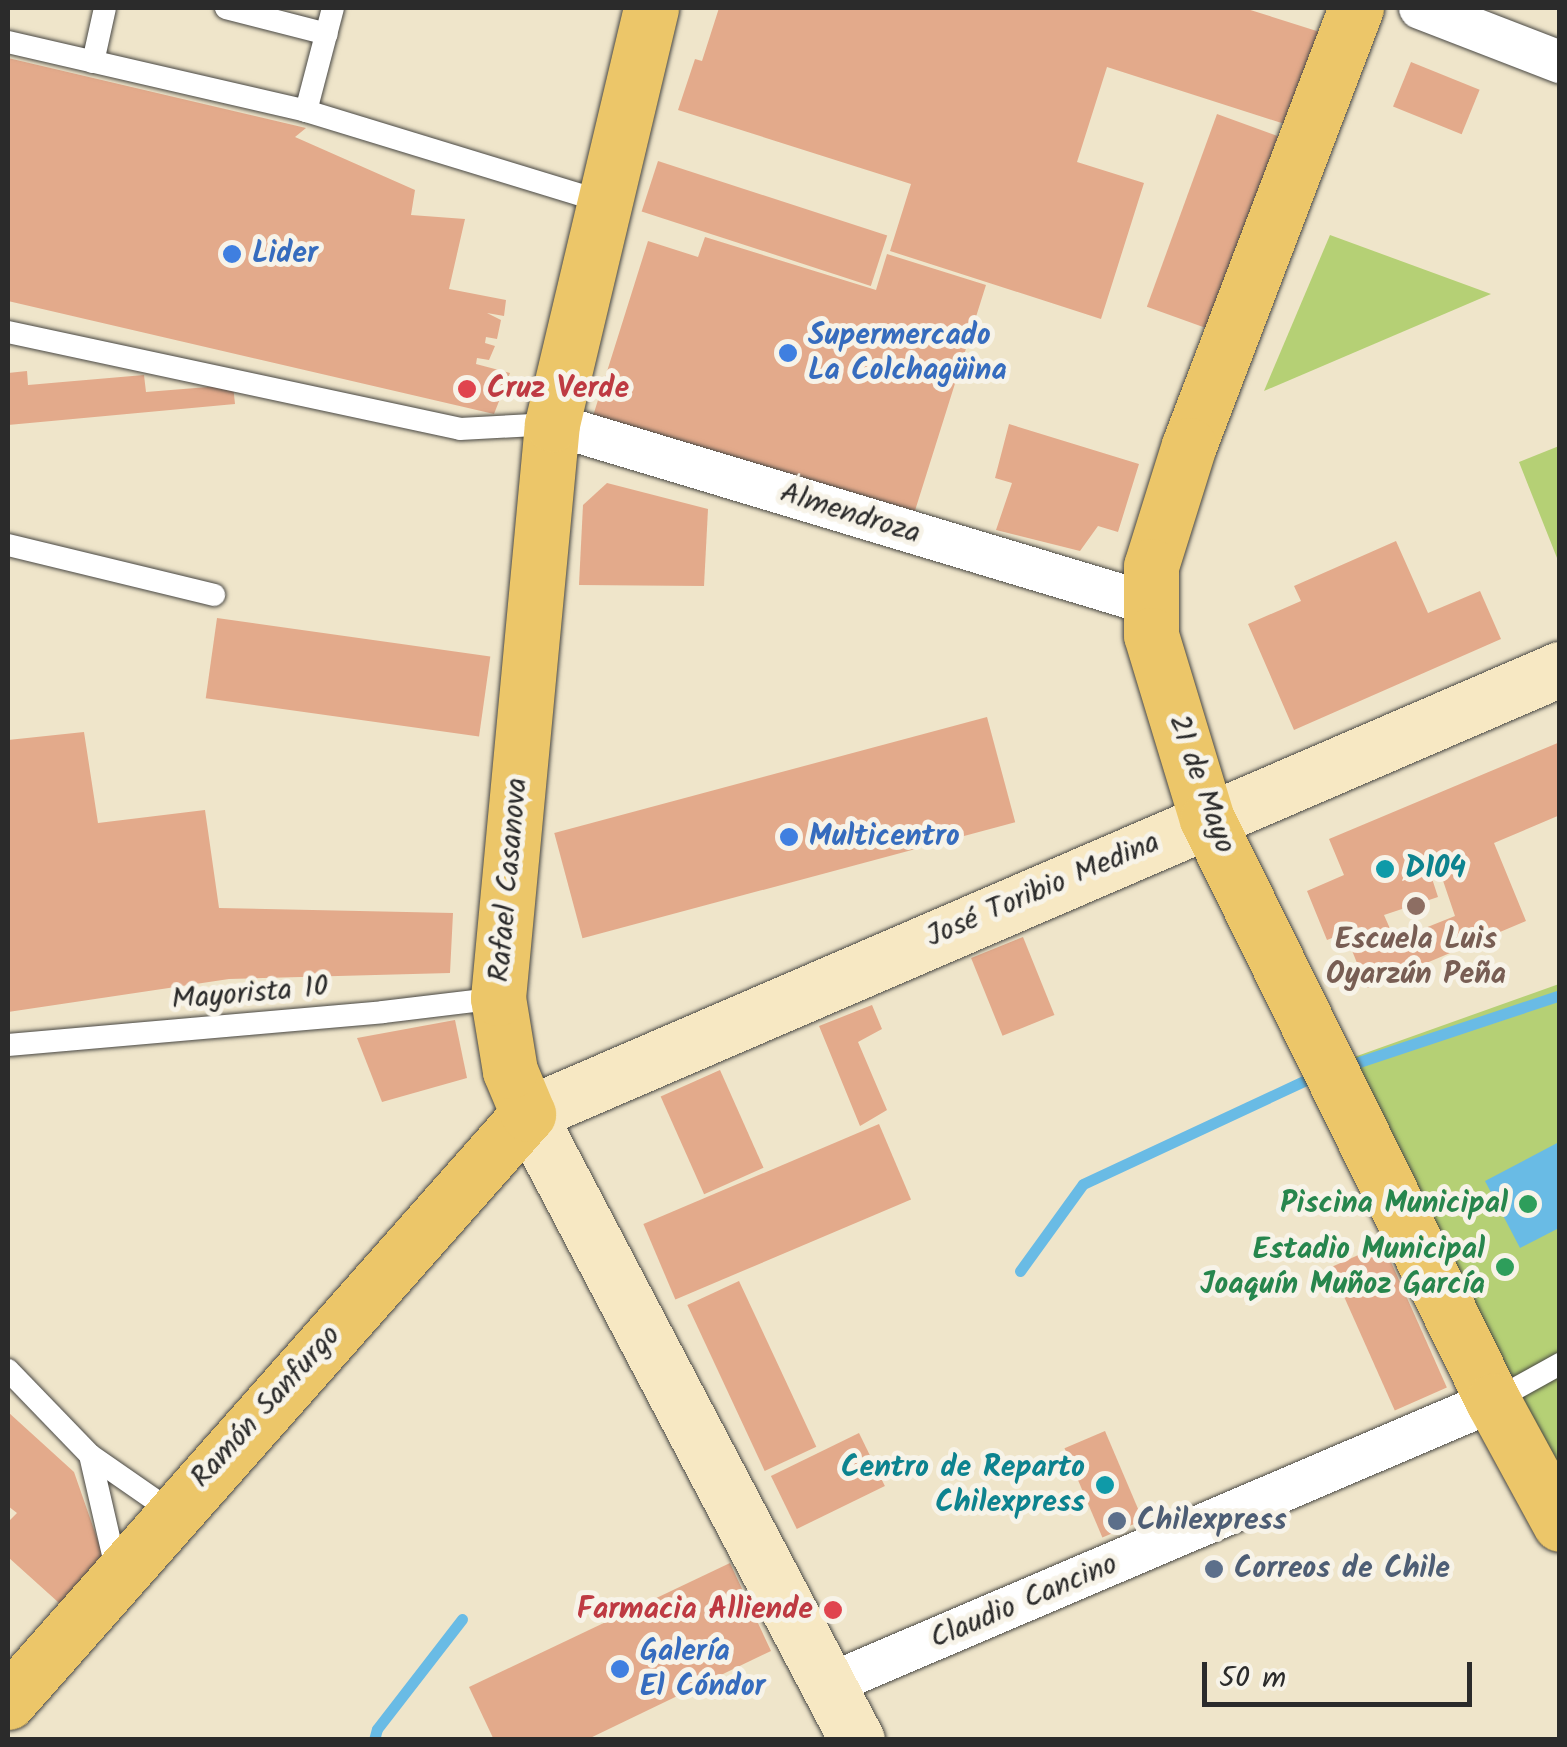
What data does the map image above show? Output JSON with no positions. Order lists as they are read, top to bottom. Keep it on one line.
{"streets":{"main road":["21 de Mayo","Rafael Casanova","Ramón Sanfurgo"],"street":["Almendroza","José Toribio Medina","Claudio Cancino"],"lane":["Mayorista 10"]},"crossings":[["Almendroza","21 de Mayo"],["Almendroza","Rafael Casanova"],["21 de Mayo","José Toribio Medina"],["21 de Mayo","Claudio Cancino"],["Rafael Casanova","José Toribio Medina"],["Rafael Casanova","Mayorista 10"],["Rafael Casanova","Ramón Sanfurgo"],["Rafael Casanova","Claudio Cancino"],["José Toribio Medina","Ramón Sanfurgo"]],"places":["Lider","Supermercado La Colchagüina","Cruz Verde","Multicentro","D104","Escuela Luis Oyarzún Peña","Piscina Municipal","Estadio Municipal Joaquín Muñoz García","Centro de Reparto Chilexpress","Chilexpress","Correos de Chile","Farmacia Alliende","Galería El Cóndor"],"scale_bar":"50 m"}
